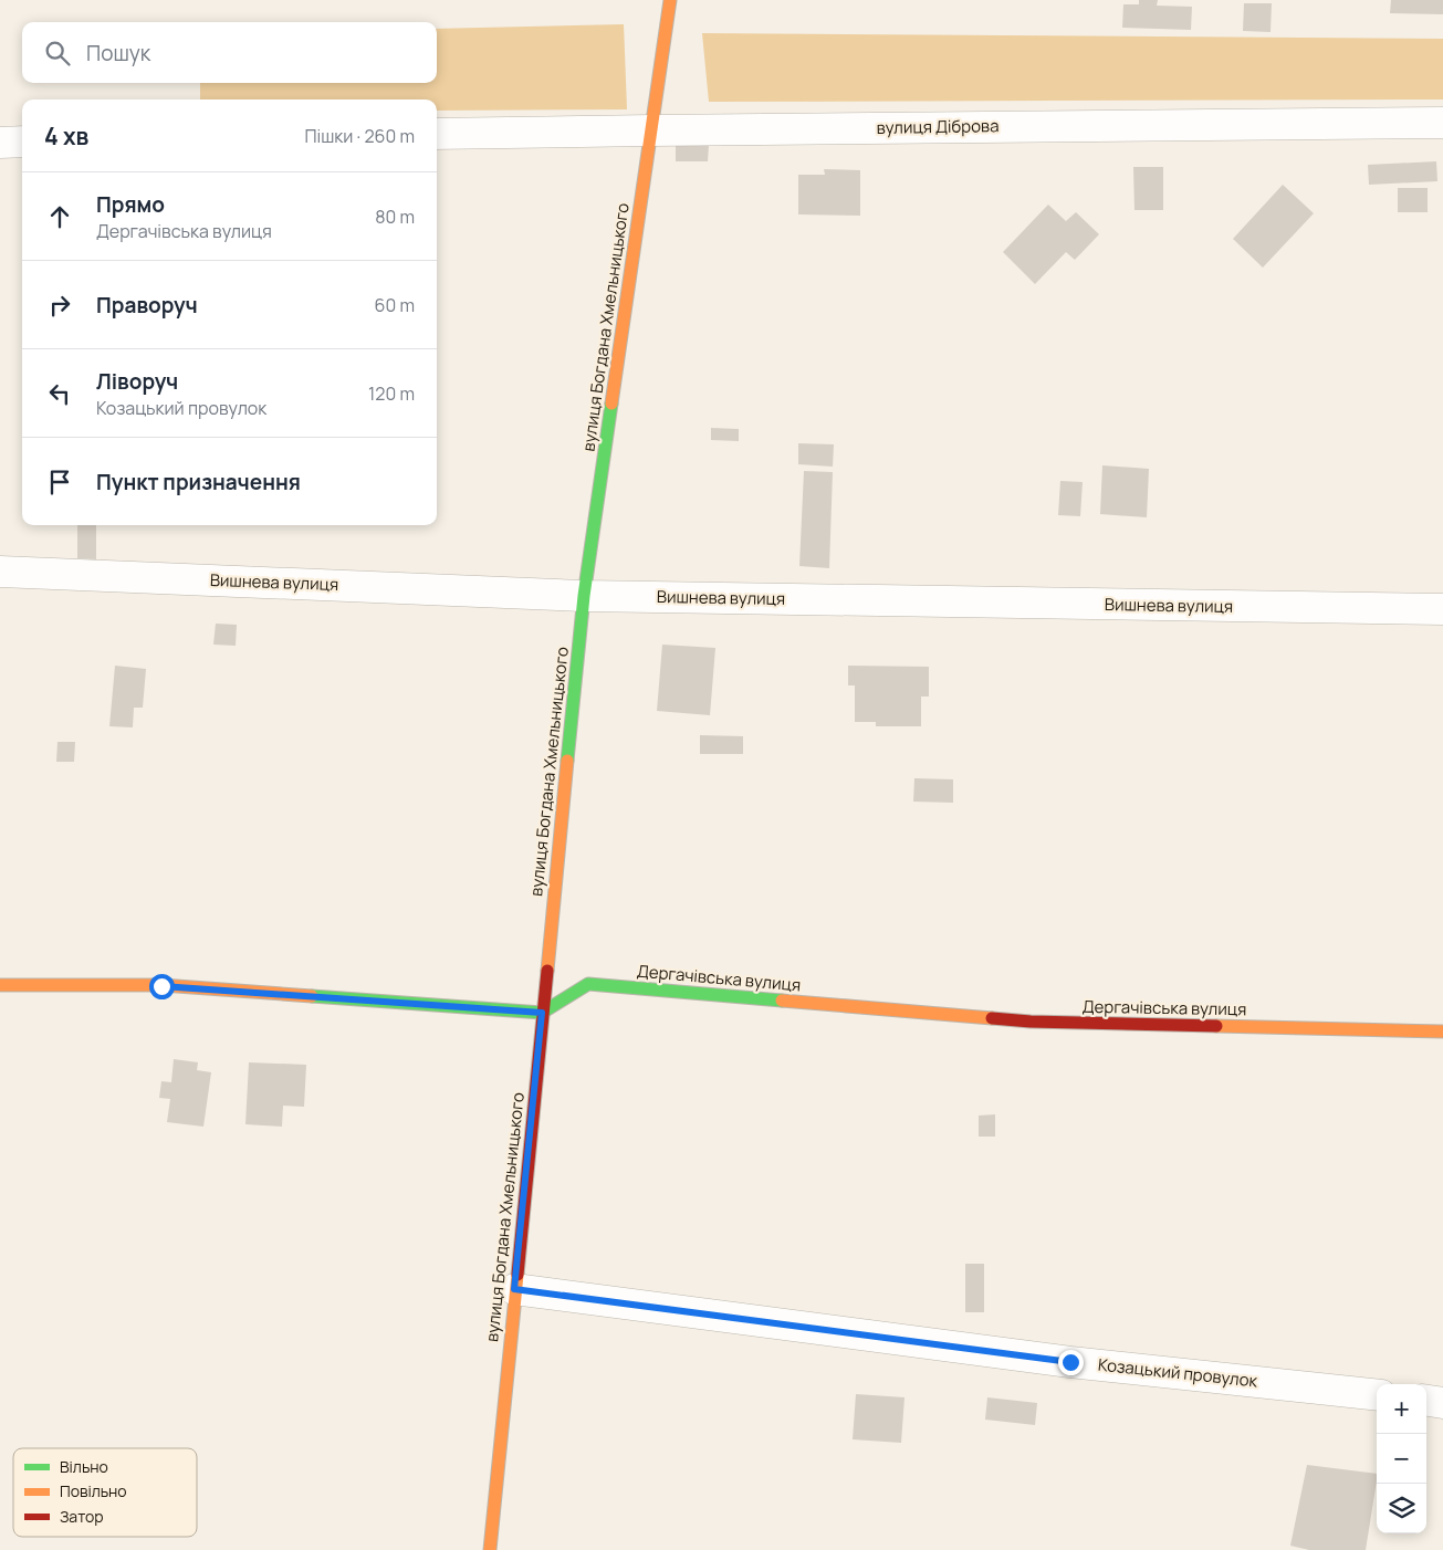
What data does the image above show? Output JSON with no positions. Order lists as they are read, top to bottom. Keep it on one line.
{"streets":{"street":["вулиця Діброва","вулиця Богдана Хмельницького","Вишнева вулиця","Дергачівська вулиця","Козацький провулок"]},"crossings":[["вулиця Діброва","вулиця Богдана Хмельницького"],["вулиця Богдана Хмельницького","Вишнева вулиця"],["вулиця Богдана Хмельницького","Дергачівська вулиця"],["вулиця Богдана Хмельницького","Козацький провулок"]],"legend":["Вільно","Повільно","Затор"],"page":{"search":"Пошук","heading":["4 хв","Пішки · 260 m"],"list":[["Прямо","Дергачівська вулиця","80 m"],["Праворуч","60 m"],["Ліворуч","Козацький провулок","120 m"],"Пункт призначення"],"map_buttons":["+","−"]}}
